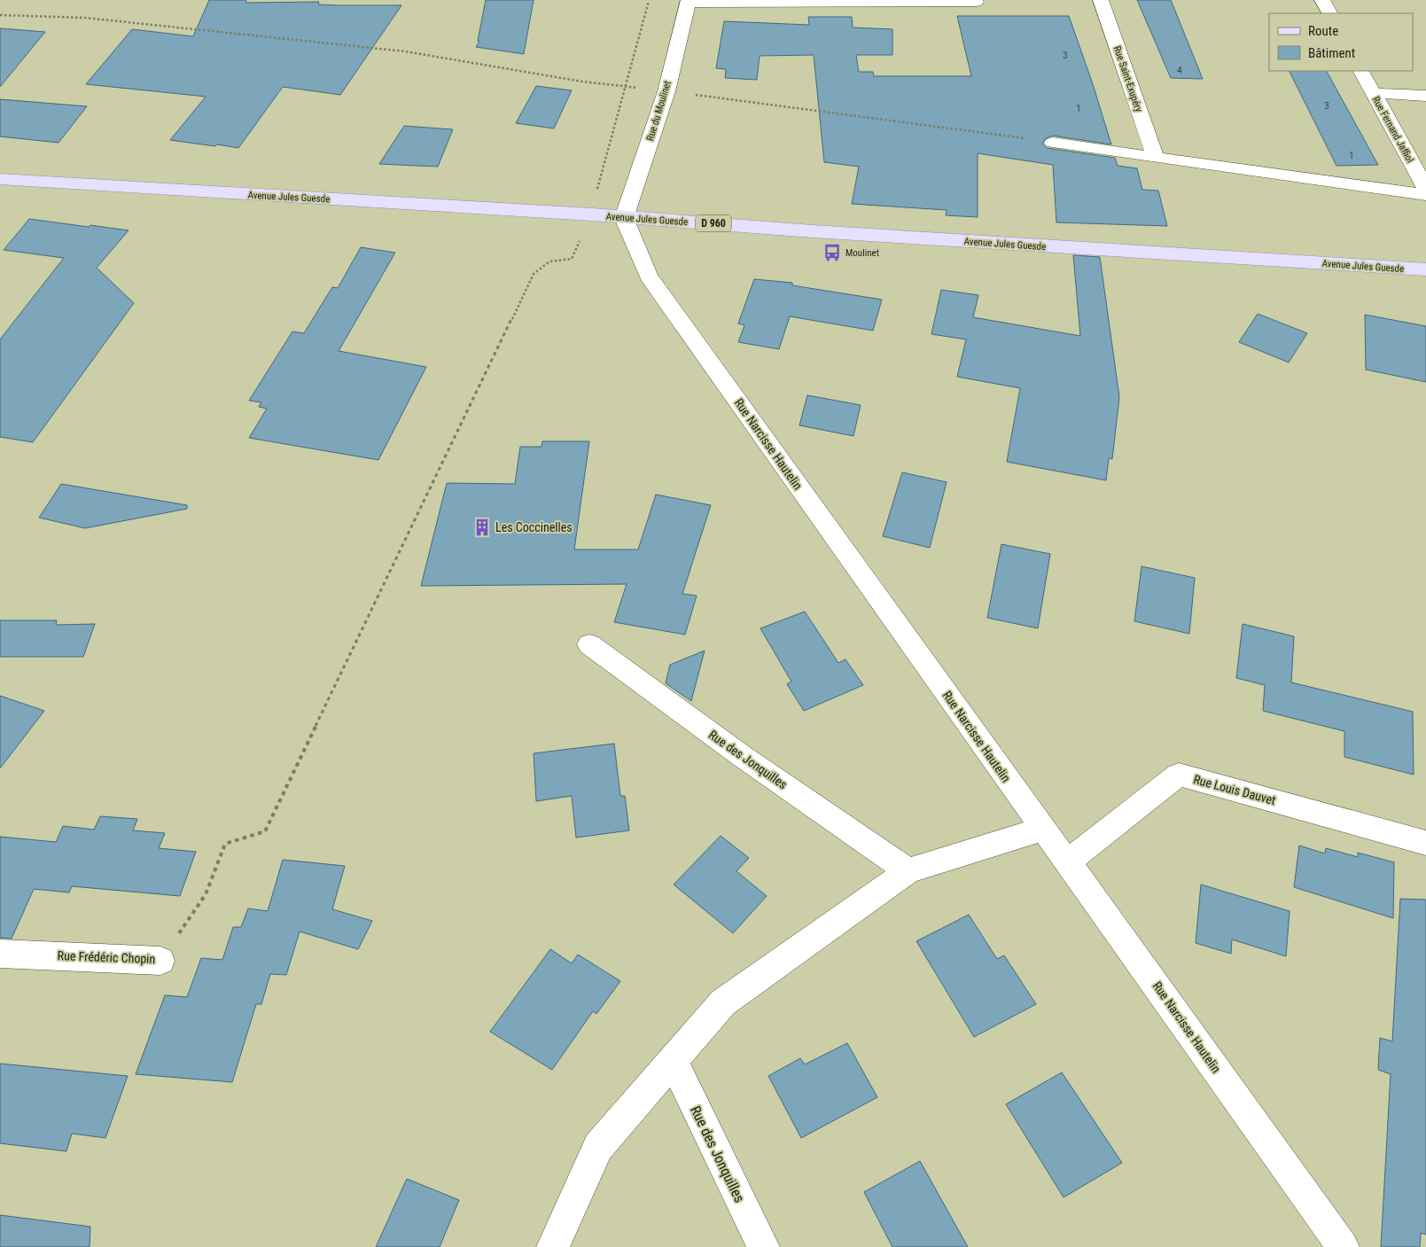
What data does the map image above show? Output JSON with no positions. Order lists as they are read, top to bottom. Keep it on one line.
{"streets":{"main road":["Avenue Jules Guesde","D 960"],"street":["Rue Saint-Exupéry","Rue du Moulinet","Rue Fernand Jaffiol","Rue Narcisse Hautelin","Rue des Jonquilles","Rue Louis Dauvet","Rue Frédéric Chopin"]},"crossings":[["Rue du Moulinet","Avenue Jules Guesde"],["Rue du Moulinet","Rue Narcisse Hautelin"],["Avenue Jules Guesde","Rue Narcisse Hautelin"],["Rue Narcisse Hautelin","Rue Louis Dauvet"]],"places":{"bus stop":["Moulinet"],"building":["Les Coccinelles"]},"house_numbers":["3","4","3","1","1"],"legend":["Route","Bâtiment"]}
